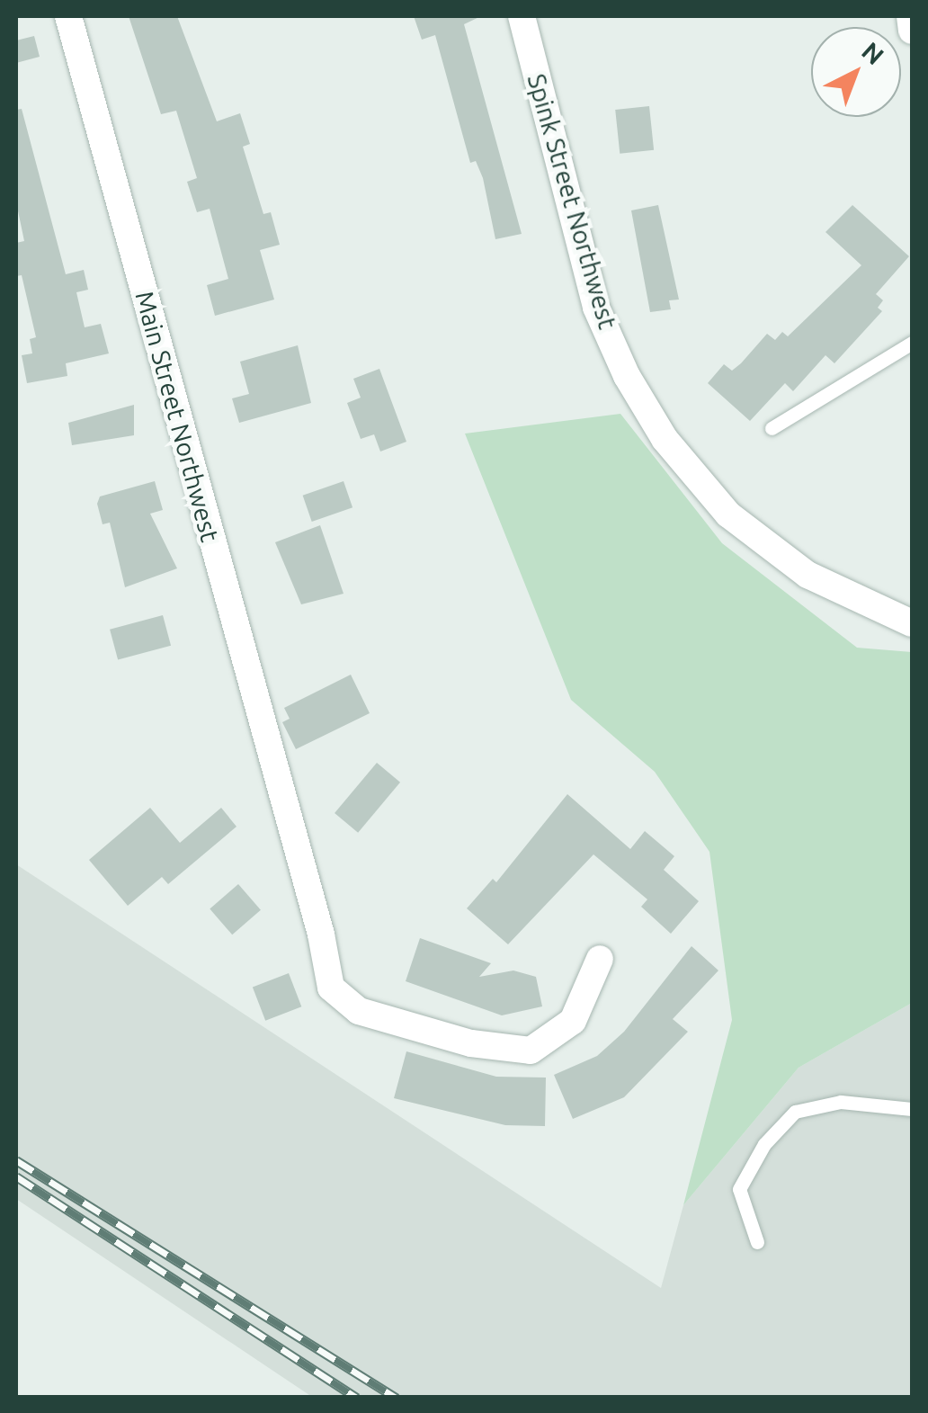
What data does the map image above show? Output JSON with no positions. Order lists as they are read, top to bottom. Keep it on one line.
{"streets":{"street":["Spink Street Northwest","Main Street Northwest"]},"north":"top right"}
